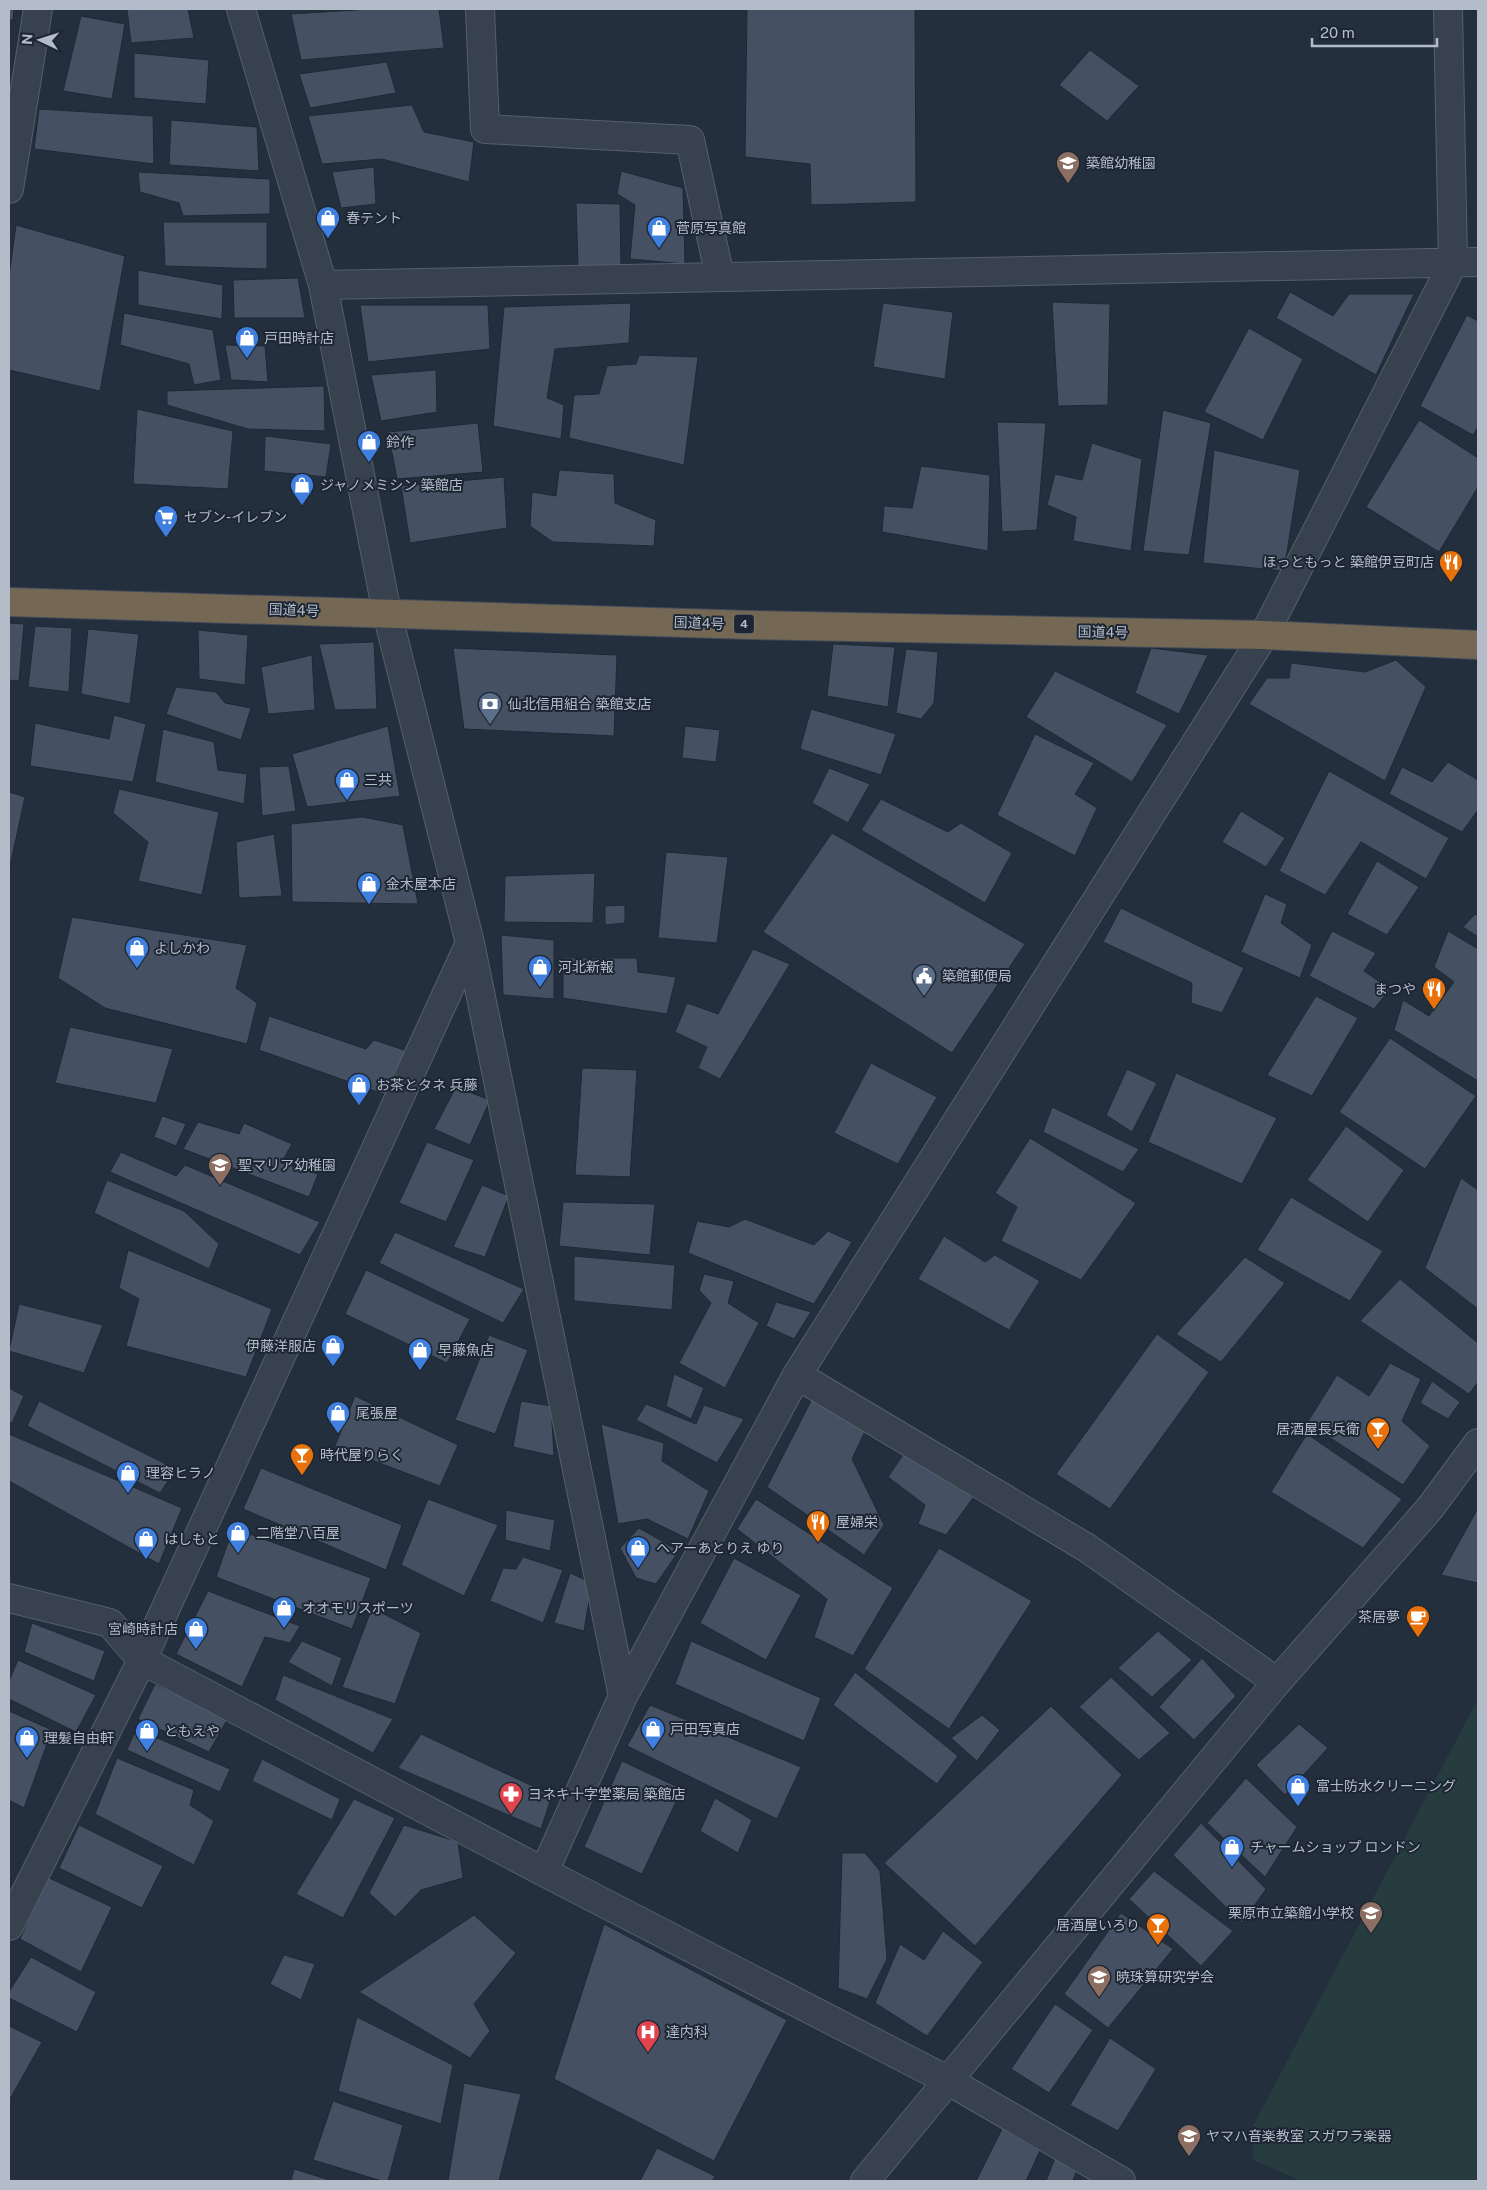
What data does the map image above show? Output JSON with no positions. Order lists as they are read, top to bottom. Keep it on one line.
{"streets":{"highway":["国道4号","4"]},"places":{"school or university":["築館幼稚園","聖マリア幼稚園","栗原市立築館小学校","暁珠算研究学会","ヤマハ音楽教室 スガワラ楽器"],"shop":["春テント","菅原写真館","戸田時計店","鈴作","ジャノメミシン 築館店","三共","金木屋本店","よしかわ","河北新報","お茶とタネ 兵藤","伊藤洋服店","早藤魚店","尾張屋","理容ヒラノ","二階堂八百屋","はしもと","ヘアーあとりえ ゆり","オオモリスポーツ","宮崎時計店","戸田写真店","ともえや","理髪自由軒","富士防水クリーニング","チャームショップ ロンドン"],"supermarket":["セブン-イレブン"],"restaurant":["ほっともっと 築館伊豆町店","まつや","屋婦栄"],"bank":["仙北信用組合 築館支店"],"public building":["築館郵便局"],"bar":["居酒屋長兵衛","時代屋りらく","居酒屋いろり"],"cafe":["茶居夢"],"pharmacy":["ヨネキ十字堂薬局 築館店"],"hospital":["達内科"]},"scale_bar":"20 m","north":"left"}
